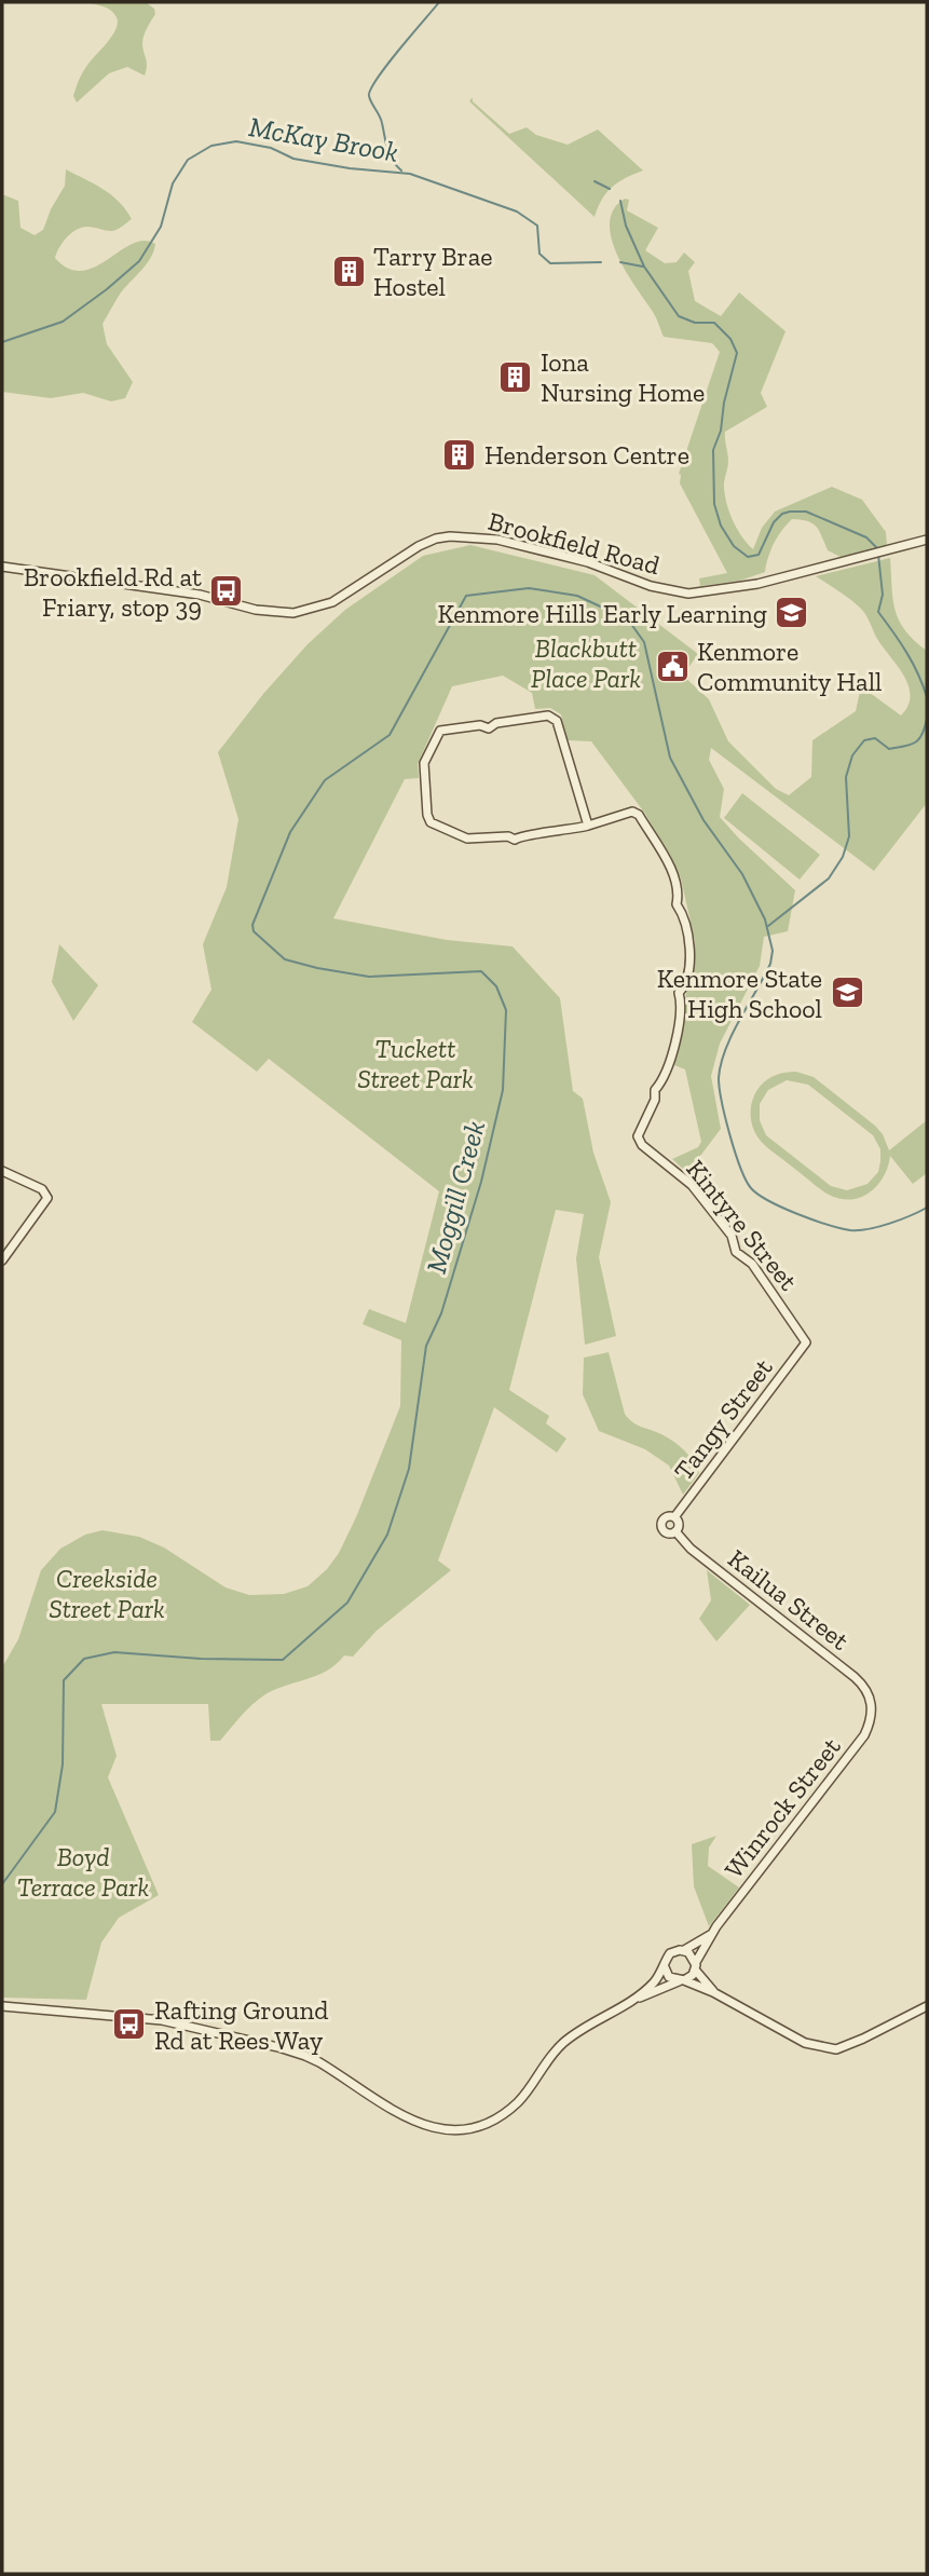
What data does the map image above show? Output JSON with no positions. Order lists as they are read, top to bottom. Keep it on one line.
{"streets":{"street":["Brookfield Road","Kintyre Street","Tangy Street","Kailua Street","Winrock Street"]},"crossings":[["Kintyre Street","Tangy Street"],["Tangy Street","Kailua Street"],["Kailua Street","Winrock Street"]],"water":["McKay Brook","Moggill Creek"],"parks":["Blackbutt Place Park","Tuckett Street Park","Creekside Street Park","Boyd Terrace Park"],"places":{"building":["Tarry Brae Hostel","Iona Nursing Home","Henderson Centre"],"bus stop":["Brookfield Rd at Friary, stop 39","Rafting Ground Rd at Rees Way"],"school or university":["Kenmore Hills Early Learning","Kenmore State High School"],"public building":["Kenmore Community Hall"]}}
